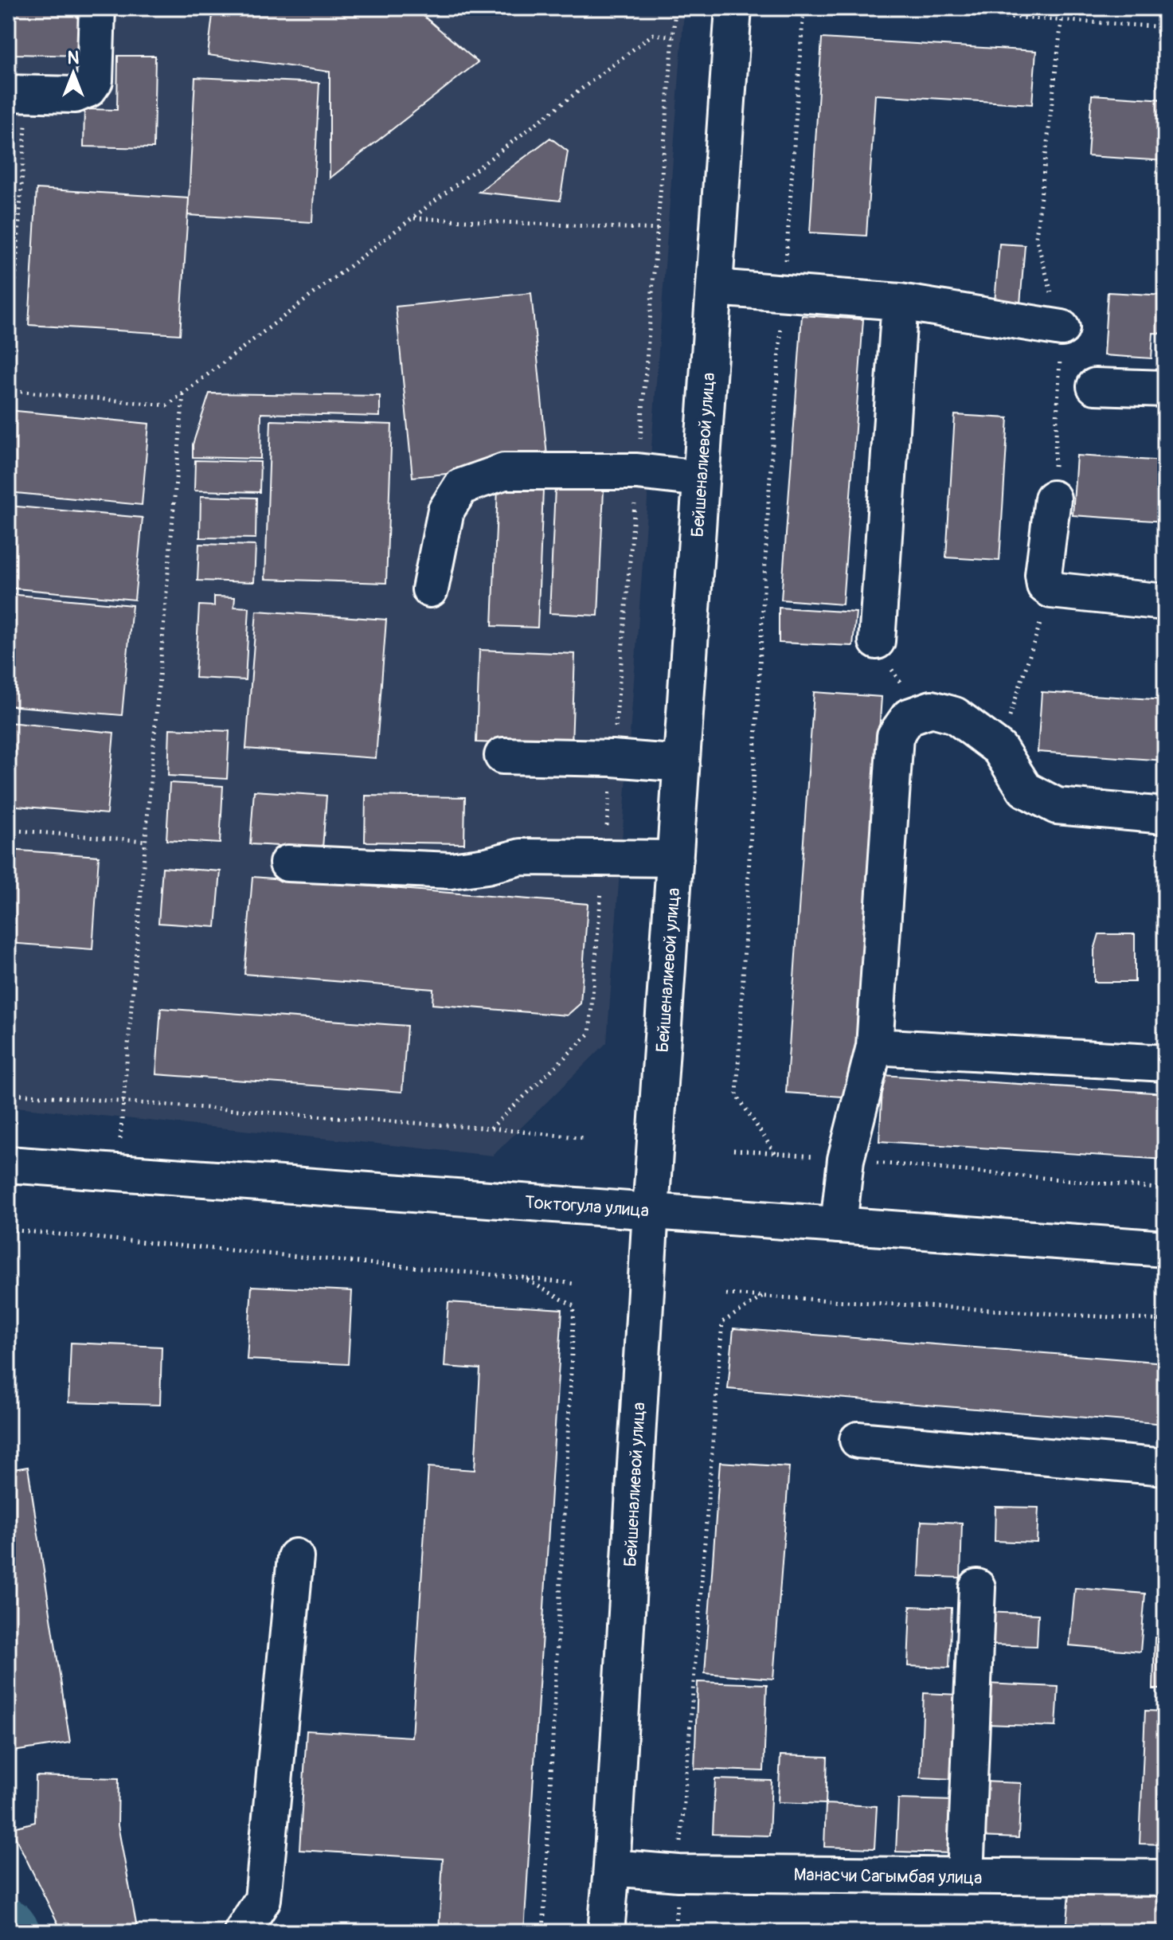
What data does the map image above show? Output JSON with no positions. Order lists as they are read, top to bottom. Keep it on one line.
{"streets":{"street":["Бейшеналиевой улица","Токтогула улица","Манасчи Сагымбая улица"]},"crossings":[["Бейшеналиевой улица","Токтогула улица"],["Бейшеналиевой улица","Манасчи Сагымбая улица"]],"north":"top"}
